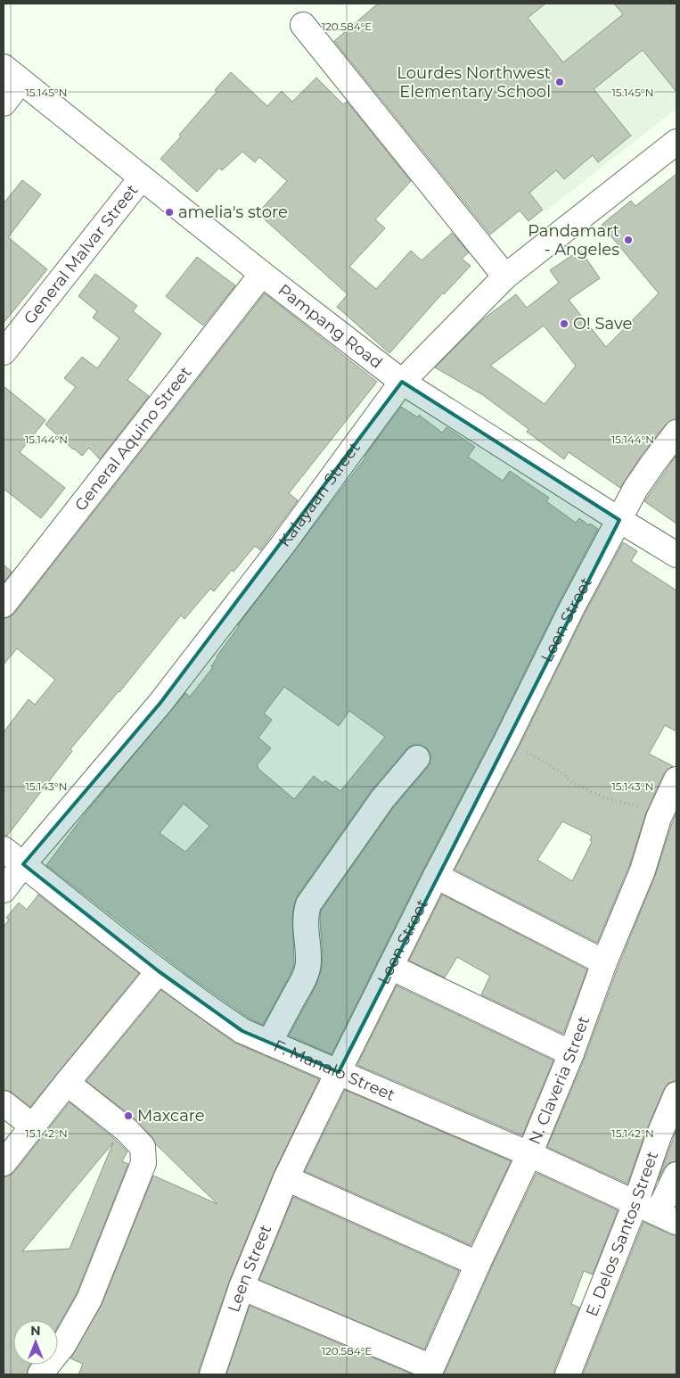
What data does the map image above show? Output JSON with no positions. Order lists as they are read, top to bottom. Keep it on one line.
{"streets":{"street":["General Malvar Street","Pampang Road","General Aquino Street","Kalayaan Street","Leen Street","F. Manalo Street","N. Claveria Street","E. Delos Santos Street"]},"crossings":[["General Malvar Street","Pampang Road"],["Pampang Road","General Aquino Street"],["Pampang Road","Kalayaan Street"],["Pampang Road","Leen Street"],["Kalayaan Street","F. Manalo Street"],["Leen Street","F. Manalo Street"],["F. Manalo Street","N. Claveria Street"],["F. Manalo Street","E. Delos Santos Street"]],"places":["Lourdes Northwest Elementary School","amelia's store","Pandamart - Angeles","O! Save","Maxcare"],"north":"top","coordinates":["120.584°E","15.145°N","15.144°N","15.143°N","15.142°N"]}
